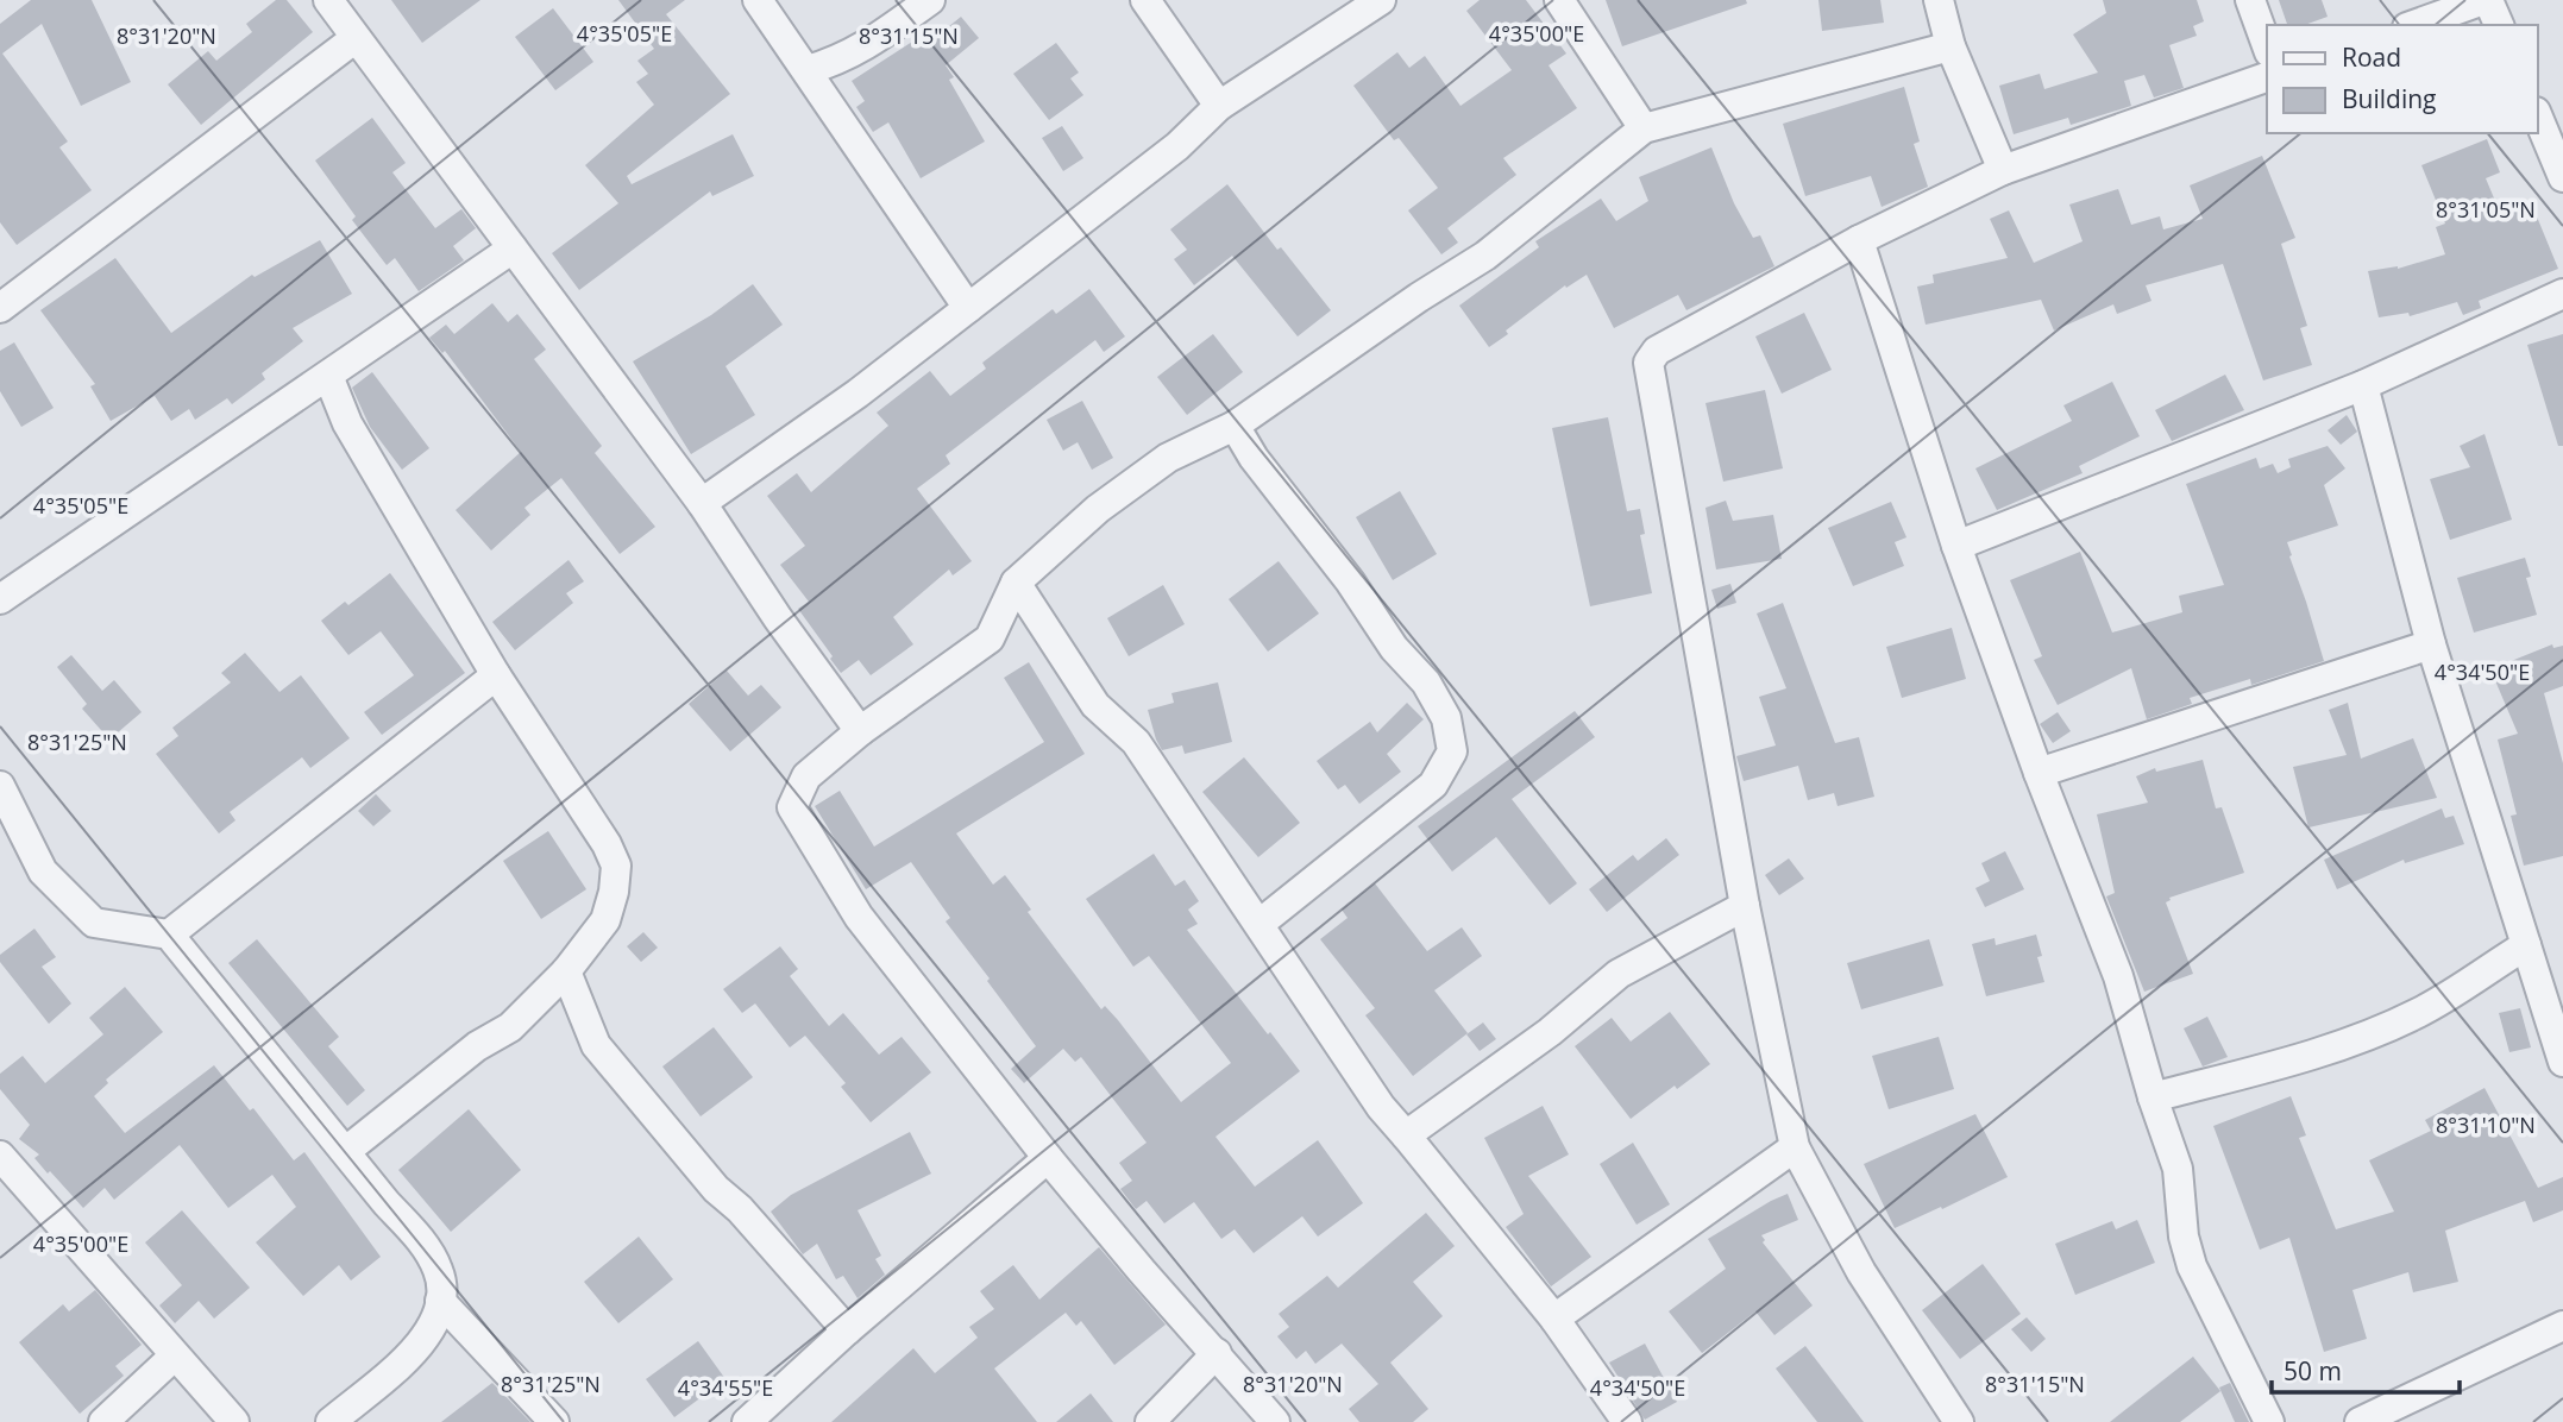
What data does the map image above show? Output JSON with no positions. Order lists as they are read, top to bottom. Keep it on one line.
{"legend":["Road","Building"],"scale_bar":"50 m","coordinates":["4°35'05\"E","4°35'00\"E","8°31'20\"N","8°31'15\"N","8°31'05\"N","4°34'50\"E","8°31'25\"N","8°31'10\"N","4°34'55\"E"]}
